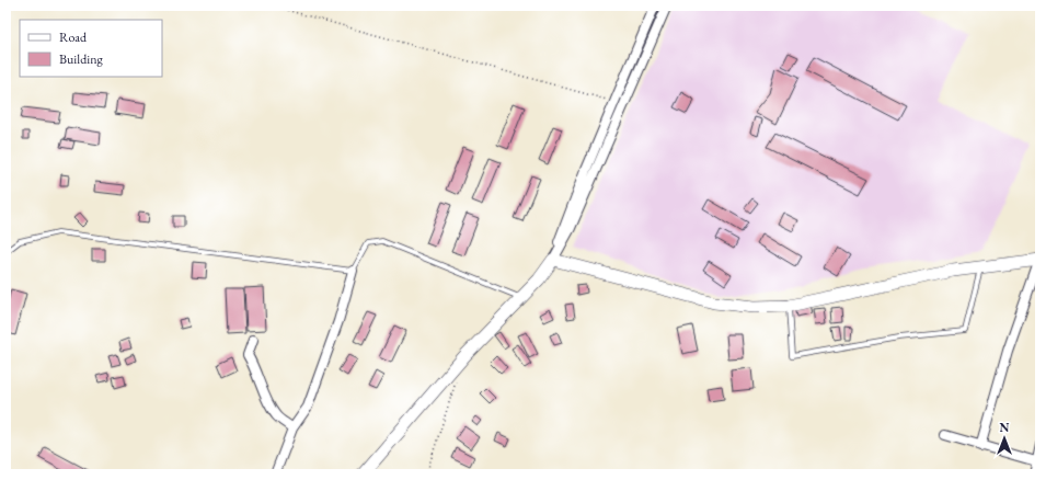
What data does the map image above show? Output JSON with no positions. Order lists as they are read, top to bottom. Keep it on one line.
{"legend":["Road","Building"],"north":"top"}
